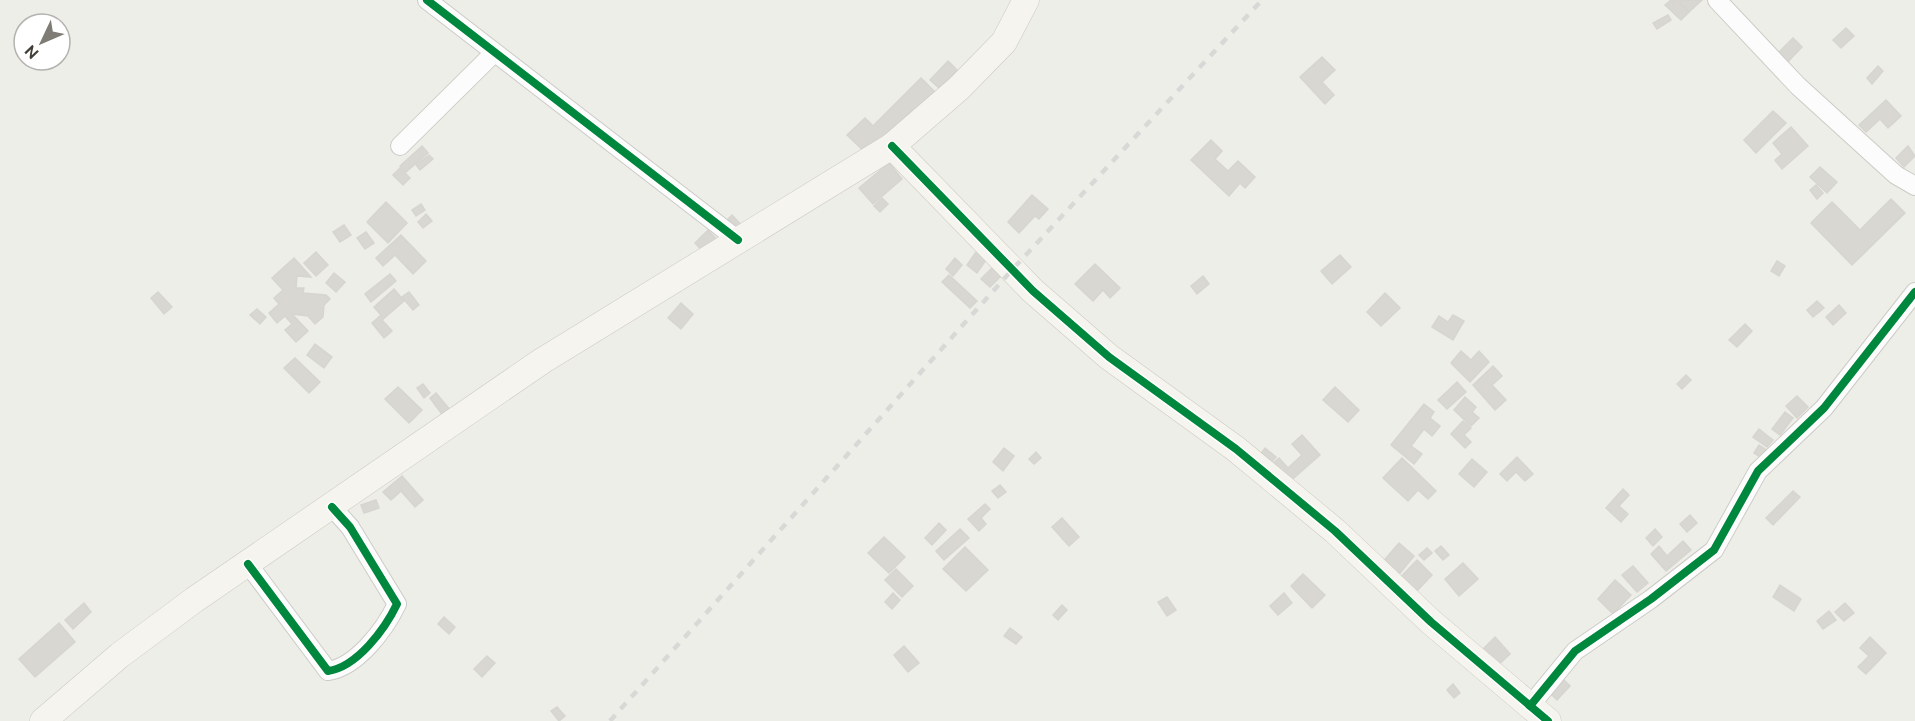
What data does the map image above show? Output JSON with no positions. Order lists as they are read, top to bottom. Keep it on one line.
{"north":"bottom left"}
